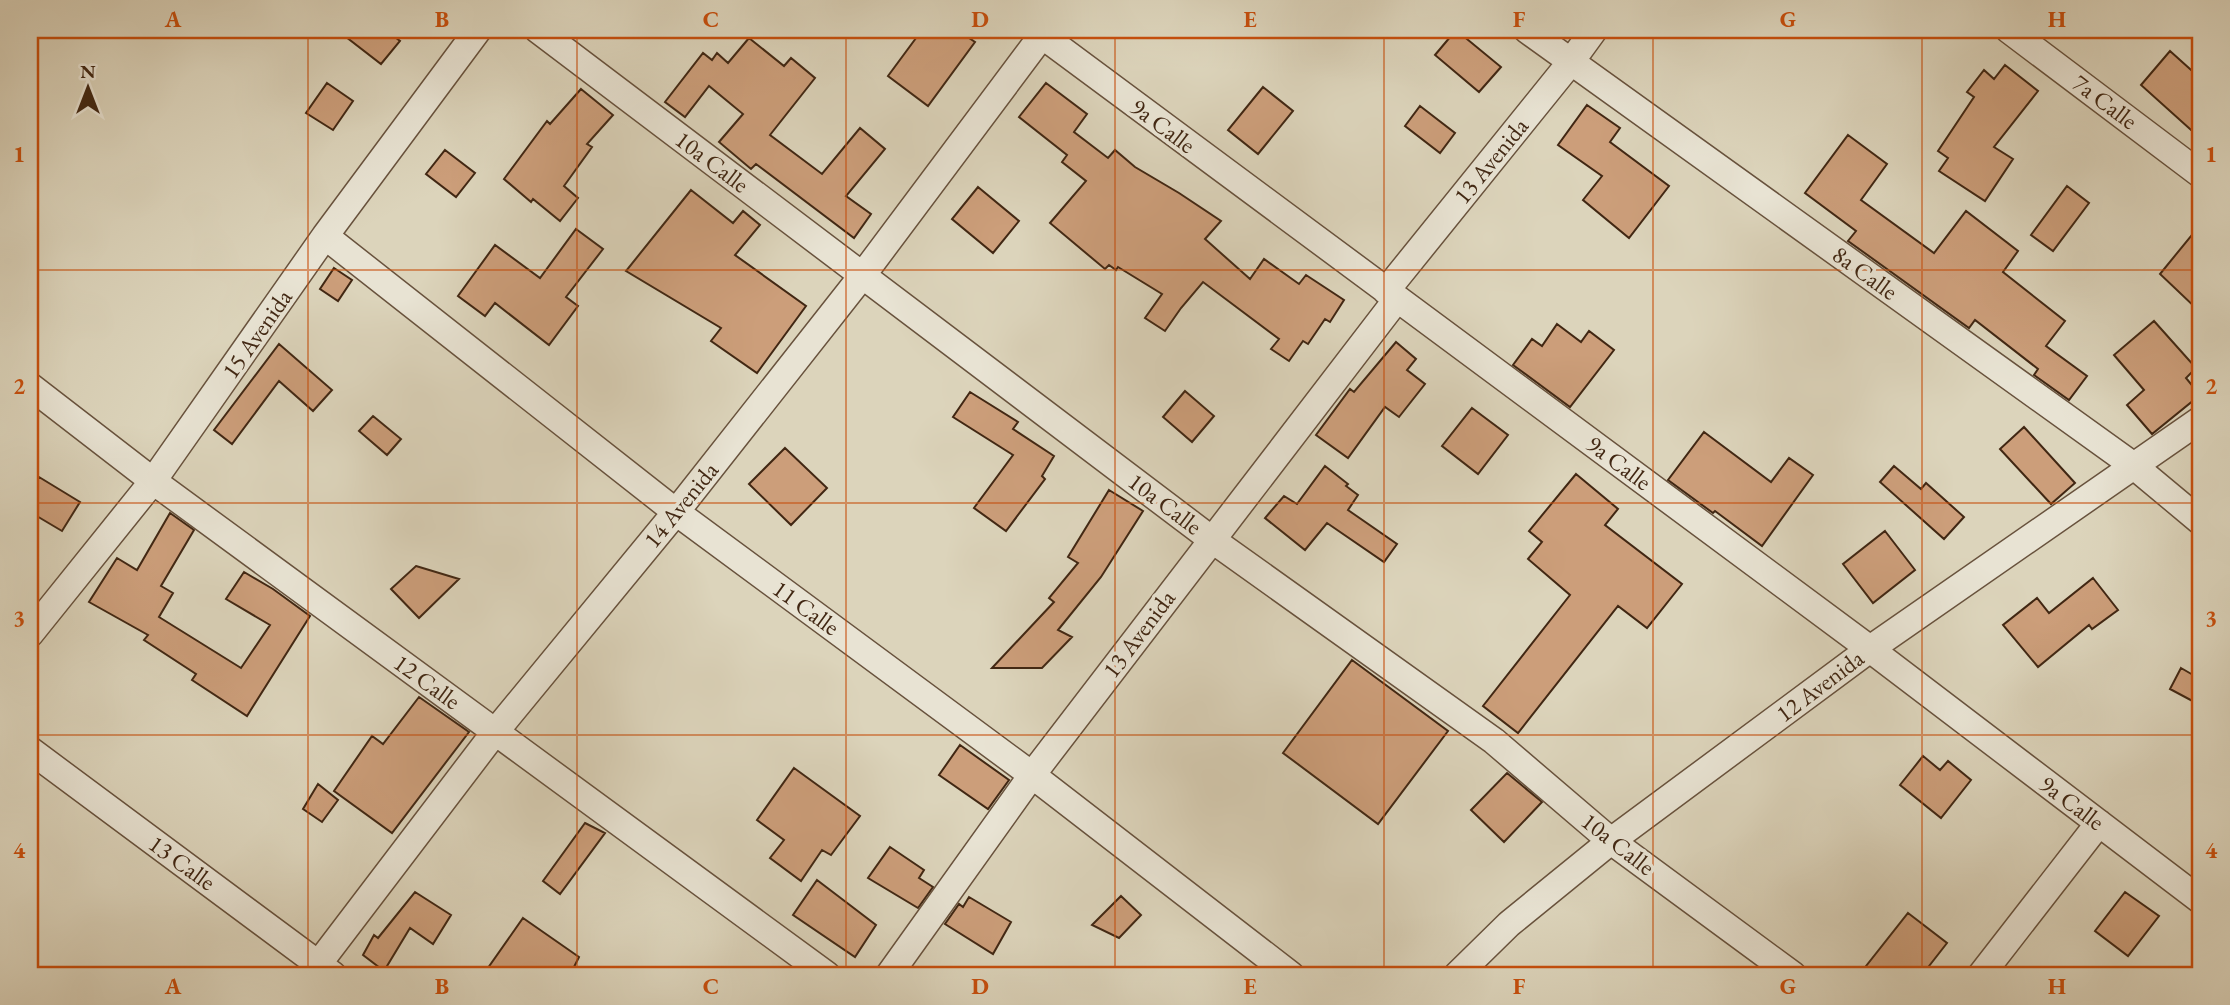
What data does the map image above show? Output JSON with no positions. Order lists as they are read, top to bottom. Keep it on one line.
{"streets":{"street":["7a Calle","9a Calle","13 Avenida","10a Calle","8a Calle","15 Avenida","14 Avenida","11 Calle","12 Calle","12 Avenida","13 Calle"]},"crossings":[["9a Calle","13 Avenida"],["9a Calle","14 Avenida"],["9a Calle","12 Avenida"],["13 Avenida","10a Calle"],["13 Avenida","8a Calle"],["13 Avenida","11 Calle"],["10a Calle","14 Avenida"],["10a Calle","12 Avenida"],["8a Calle","12 Avenida"],["15 Avenida","11 Calle"],["15 Avenida","12 Calle"],["14 Avenida","11 Calle"],["14 Avenida","12 Calle"],["14 Avenida","13 Calle"]],"north":"top","grid":{"columns":["A","B","C","D","E","F","G","H"],"rows":["1","2","3","4"]}}
